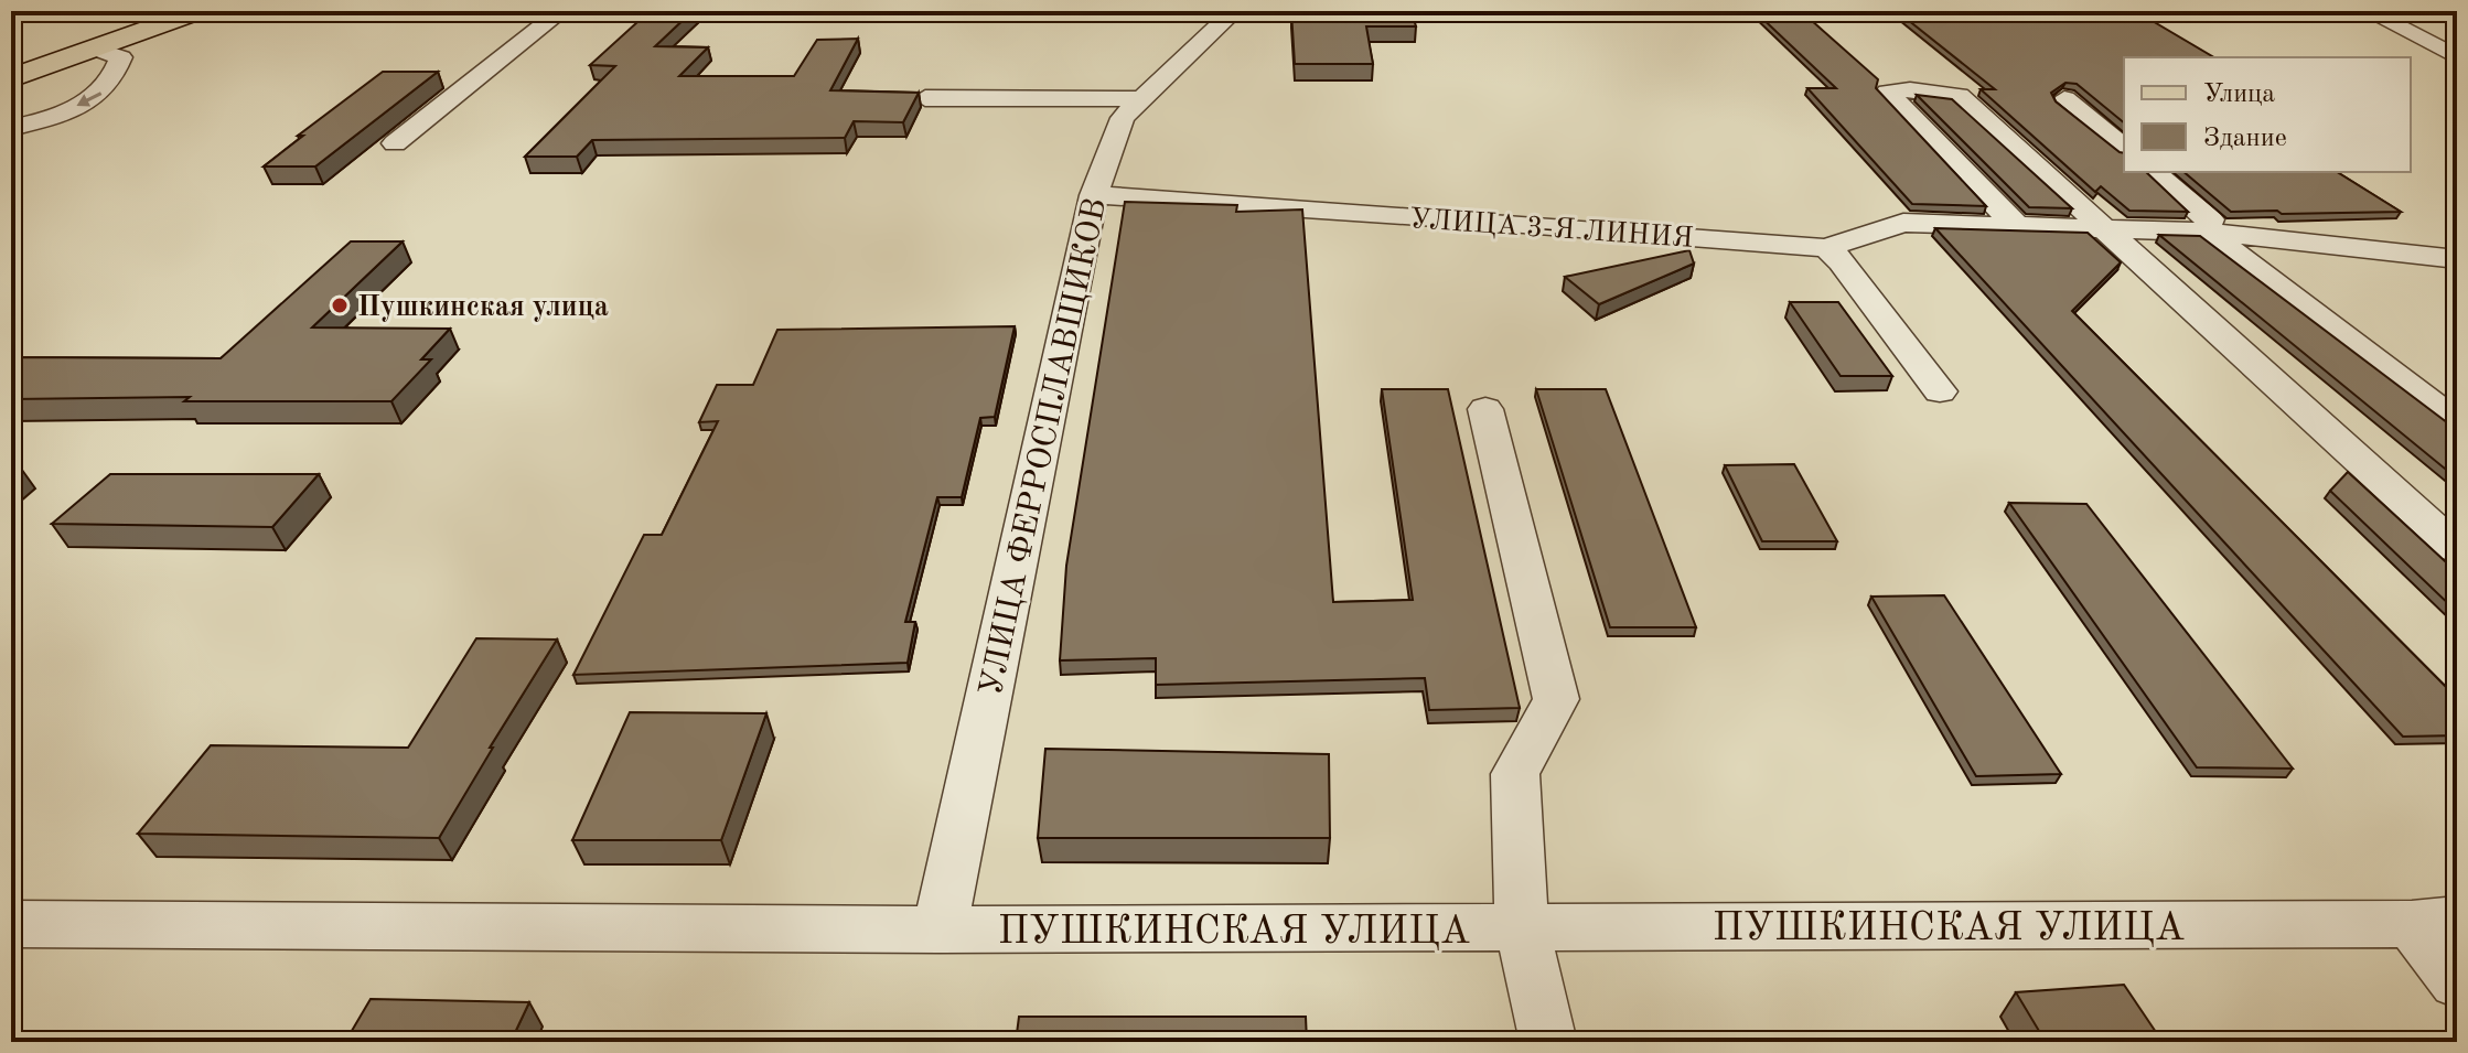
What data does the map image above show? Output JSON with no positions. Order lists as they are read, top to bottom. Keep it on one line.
{"streets":{"street":["УЛИЦА 3-Я ЛИНИЯ","УЛИЦА ФЕРРОСПЛАВЩИКОВ","ПУШКИНСКАЯ УЛИЦА"]},"crossings":[["УЛИЦА 3-Я ЛИНИЯ","УЛИЦА ФЕРРОСПЛАВЩИКОВ"],["УЛИЦА ФЕРРОСПЛАВЩИКОВ","ПУШКИНСКАЯ УЛИЦА"]],"places":["Пушкинская улица"],"legend":["Улица","Здание"]}
